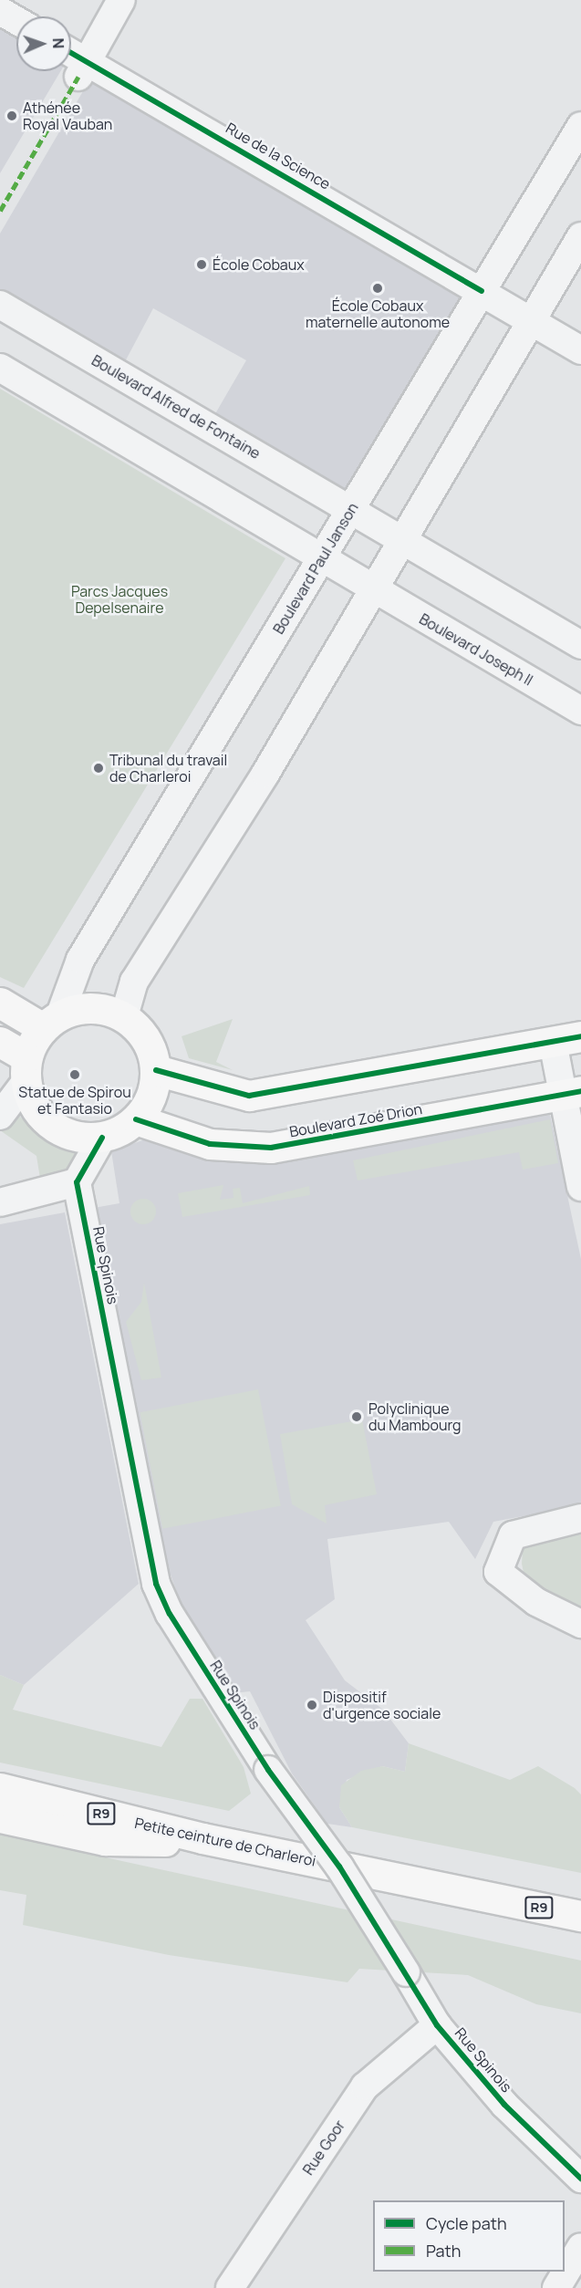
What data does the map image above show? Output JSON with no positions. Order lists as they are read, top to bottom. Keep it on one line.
{"streets":{"main road":["Boulevard Zoé Drion","R9","Petite ceinture de Charleroi"],"street":["Rue de la Science","Boulevard Alfred de Fontaine","Boulevard Paul Janson","Boulevard Joseph II","Rue Spinois","Rue Goor"]},"crossings":[["Rue de la Science","Boulevard Paul Janson"],["Boulevard Alfred de Fontaine","Boulevard Paul Janson"],["Boulevard Paul Janson","Boulevard Joseph II"],["Boulevard Paul Janson","Boulevard Zoé Drion"],["Rue Spinois","Rue Goor"]],"parks":["Parcs Jacques Depelsenaire"],"places":["Athénée Royal Vauban","École Cobaux","École Cobaux maternelle autonome","Tribunal du travail de Charleroi","Statue de Spirou et Fantasio","Polyclinique du Mambourg","Dispositif d'urgence sociale"],"legend":["Cycle path","Path"],"north":"right"}
